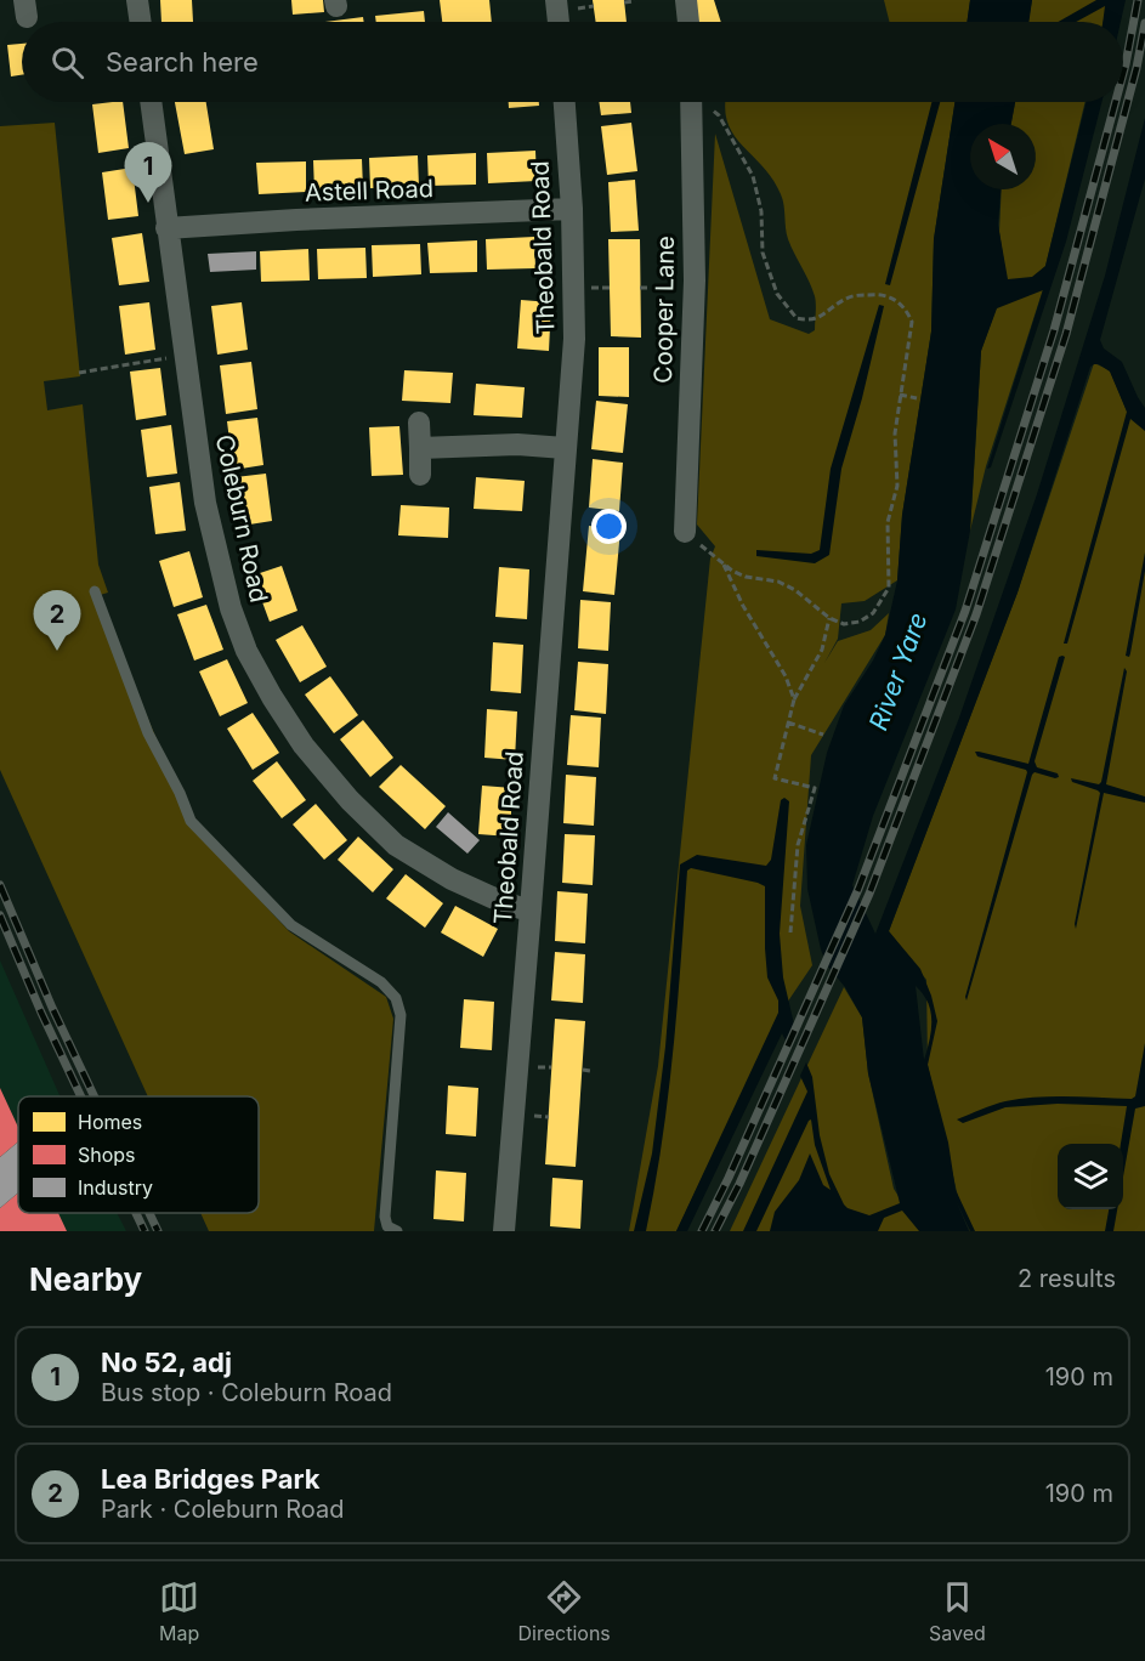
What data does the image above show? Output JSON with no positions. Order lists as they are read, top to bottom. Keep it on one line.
{"streets":{"street":["Astell Road","Theobald Road","Cooper Lane","Coleburn Road"]},"crossings":[["Astell Road","Theobald Road"],["Astell Road","Coleburn Road"],["Theobald Road","Coleburn Road"]],"water":["River Yare"],"legend":["Homes","Shops","Industry"],"north":"top left","page":{"search":"Search here","pins":["1","2"],"heading":["Nearby","2 results"],"list":[{"mark":"1","name":"No 52, adj","note":"Bus stop · Coleburn Road","value":"190 m"},{"mark":"2","name":"Lea Bridges Park","note":"Park · Coleburn Road","value":"190 m"}],"nav":["Map","Directions","Saved"]}}
